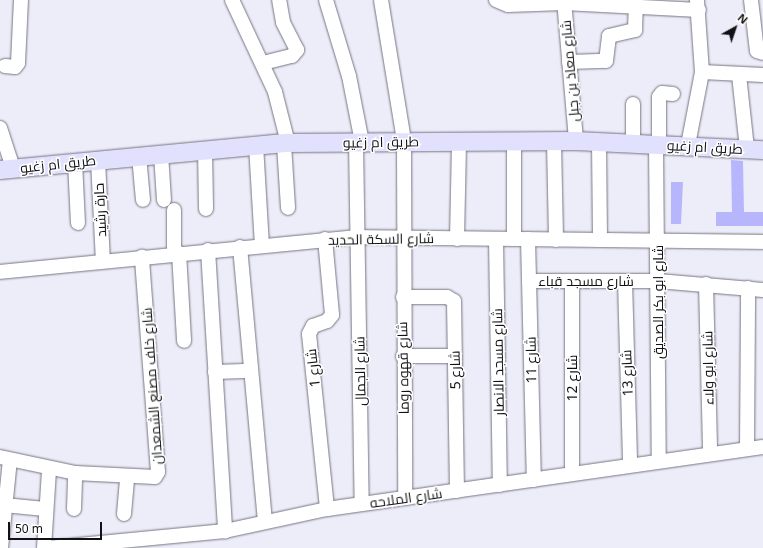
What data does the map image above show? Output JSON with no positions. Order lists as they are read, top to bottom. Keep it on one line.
{"streets":{"main road":["طريق ام زغيو"],"street":["شارع معاذ بن جبل","حارة رشيد","شارع السكة الحديد","شارع مسجد قباء","شارع ابو بكر الصديق","شارع 11","شارع مسجد الانصار","شارع 1","شارع قهوه روما","شارع ابو ولاء","شارع 5","شارع الجمال","شارع 13","شارع 12","شارع خلف مصنع الشمعدان","شارع الملاحه"]},"crossings":[["شارع معاذ بن جبل","طريق ام زغيو"],["طريق ام زغيو","حارة رشيد"],["طريق ام زغيو","شارع ابو بكر الصديق"],["طريق ام زغيو","شارع قهوه روما"],["طريق ام زغيو","شارع الجمال"],["حارة رشيد","شارع السكة الحديد"],["شارع السكة الحديد","شارع ابو بكر الصديق"],["شارع السكة الحديد","شارع 11"],["شارع السكة الحديد","شارع مسجد الانصار"],["شارع السكة الحديد","شارع 1"],["شارع السكة الحديد","شارع قهوه روما"],["شارع السكة الحديد","شارع الجمال"],["شارع السكة الحديد","شارع خلف مصنع الشمعدان"],["شارع مسجد قباء","شارع ابو بكر الصديق"],["شارع مسجد قباء","شارع 11"],["شارع مسجد قباء","شارع ابو ولاء"],["شارع مسجد قباء","شارع 13"],["شارع مسجد قباء","شارع 12"],["شارع ابو بكر الصديق","شارع الملاحه"],["شارع 11","شارع الملاحه"],["شارع مسجد الانصار","شارع الملاحه"],["شارع 1","شارع الملاحه"],["شارع قهوه روما","شارع 5"],["شارع قهوه روما","شارع الملاحه"],["شارع ابو ولاء","شارع الملاحه"],["شارع 5","شارع الملاحه"],["شارع الجمال","شارع الملاحه"],["شارع 13","شارع الملاحه"],["شارع 12","شارع الملاحه"]],"scale_bar":"50 m","north":"top right"}
